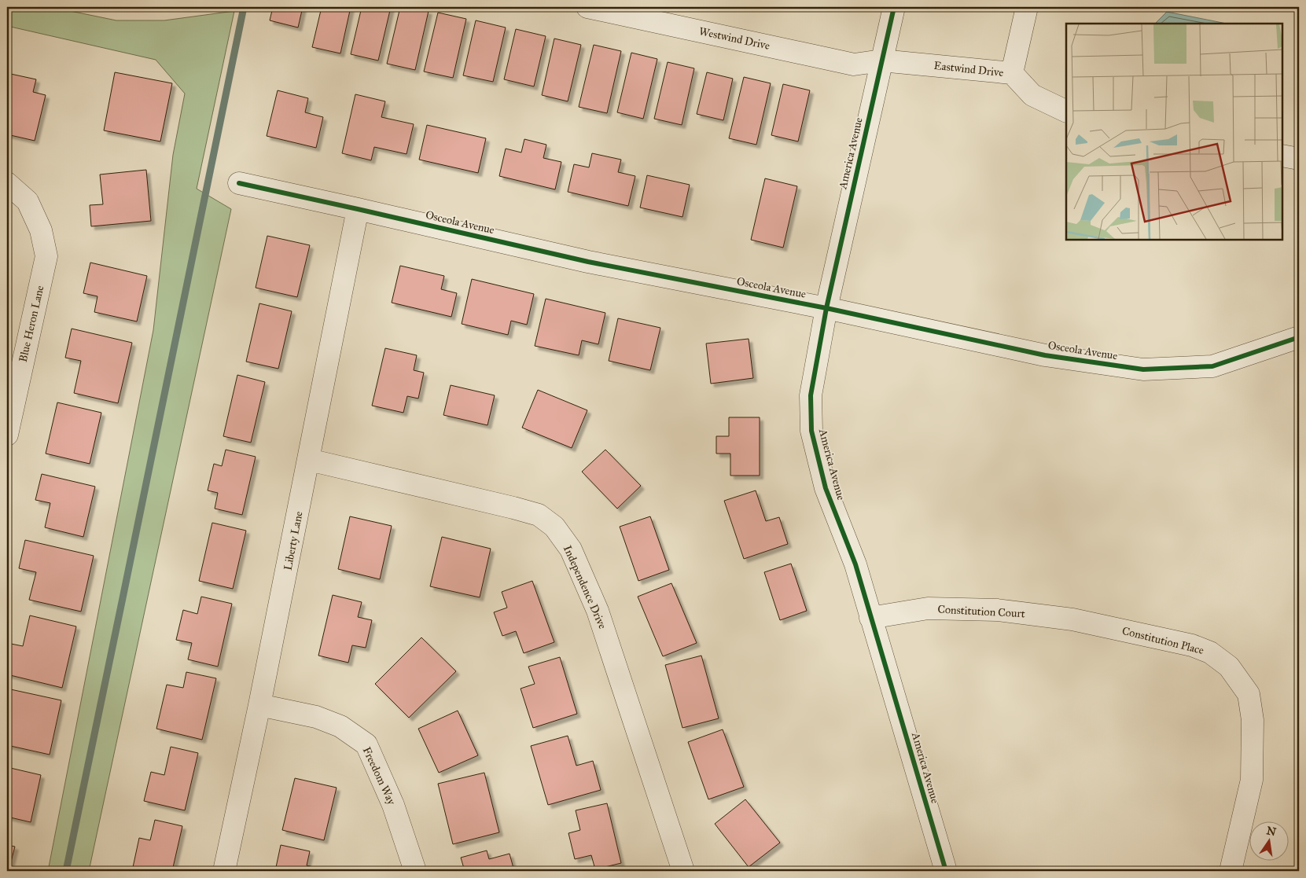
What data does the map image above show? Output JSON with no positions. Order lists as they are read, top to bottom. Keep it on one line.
{"streets":{"street":["Westwind Drive","Eastwind Drive","America Avenue","Osceola Avenue","Blue Heron Lane","Liberty Lane","Independence Drive","Constitution Court","Constitution Place","Freedom Way"]},"crossings":[["Westwind Drive","Eastwind Drive"],["Westwind Drive","America Avenue"],["Eastwind Drive","America Avenue"],["America Avenue","Osceola Avenue"],["America Avenue","Constitution Court"],["Osceola Avenue","Liberty Lane"],["Liberty Lane","Independence Drive"],["Liberty Lane","Freedom Way"],["Constitution Court","Constitution Place"]],"north":"top"}
